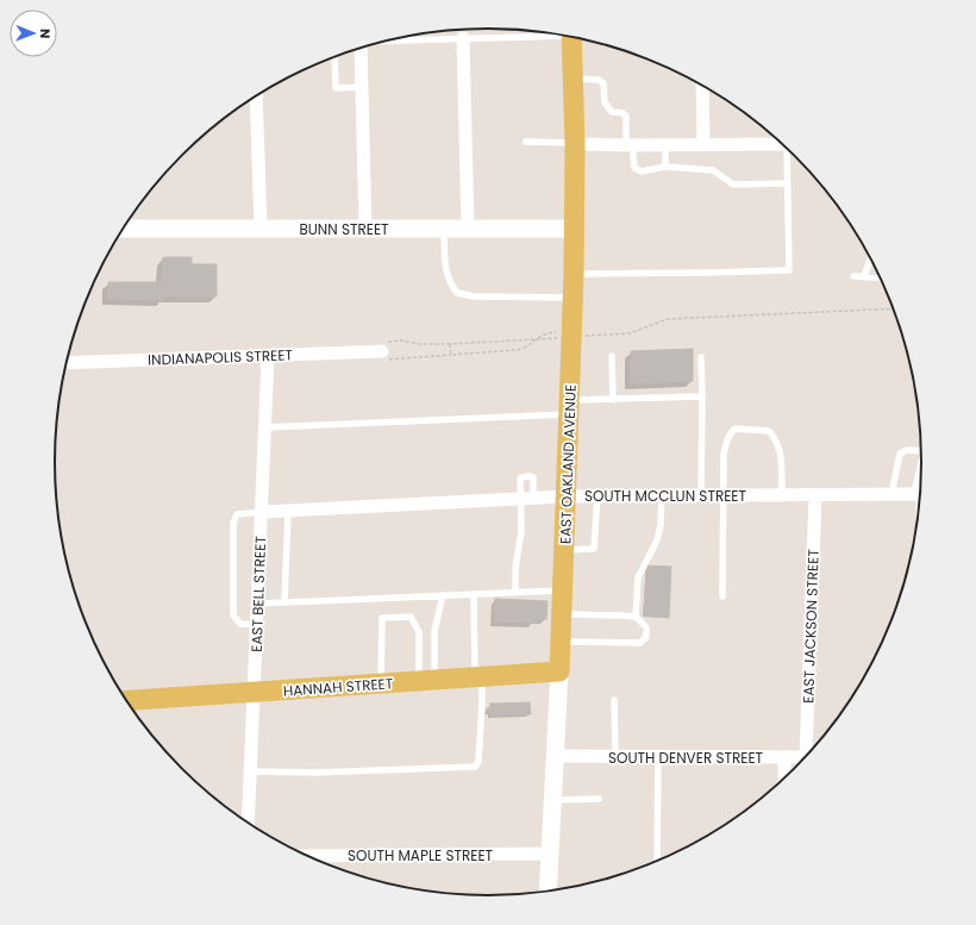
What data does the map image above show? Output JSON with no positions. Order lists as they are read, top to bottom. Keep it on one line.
{"streets":{"main road":["EAST OAKLAND AVENUE","HANNAH STREET"],"street":["BUNN STREET","INDIANAPOLIS STREET","SOUTH MCCLUN STREET","EAST BELL STREET","EAST JACKSON STREET","SOUTH DENVER STREET","SOUTH MAPLE STREET"]},"crossings":[["BUNN STREET","EAST OAKLAND AVENUE"],["INDIANAPOLIS STREET","EAST BELL STREET"],["EAST OAKLAND AVENUE","SOUTH MCCLUN STREET"],["EAST OAKLAND AVENUE","HANNAH STREET"],["EAST OAKLAND AVENUE","SOUTH DENVER STREET"],["EAST OAKLAND AVENUE","SOUTH MAPLE STREET"],["SOUTH MCCLUN STREET","EAST BELL STREET"],["SOUTH MCCLUN STREET","EAST JACKSON STREET"],["EAST BELL STREET","HANNAH STREET"]],"north":"right"}
